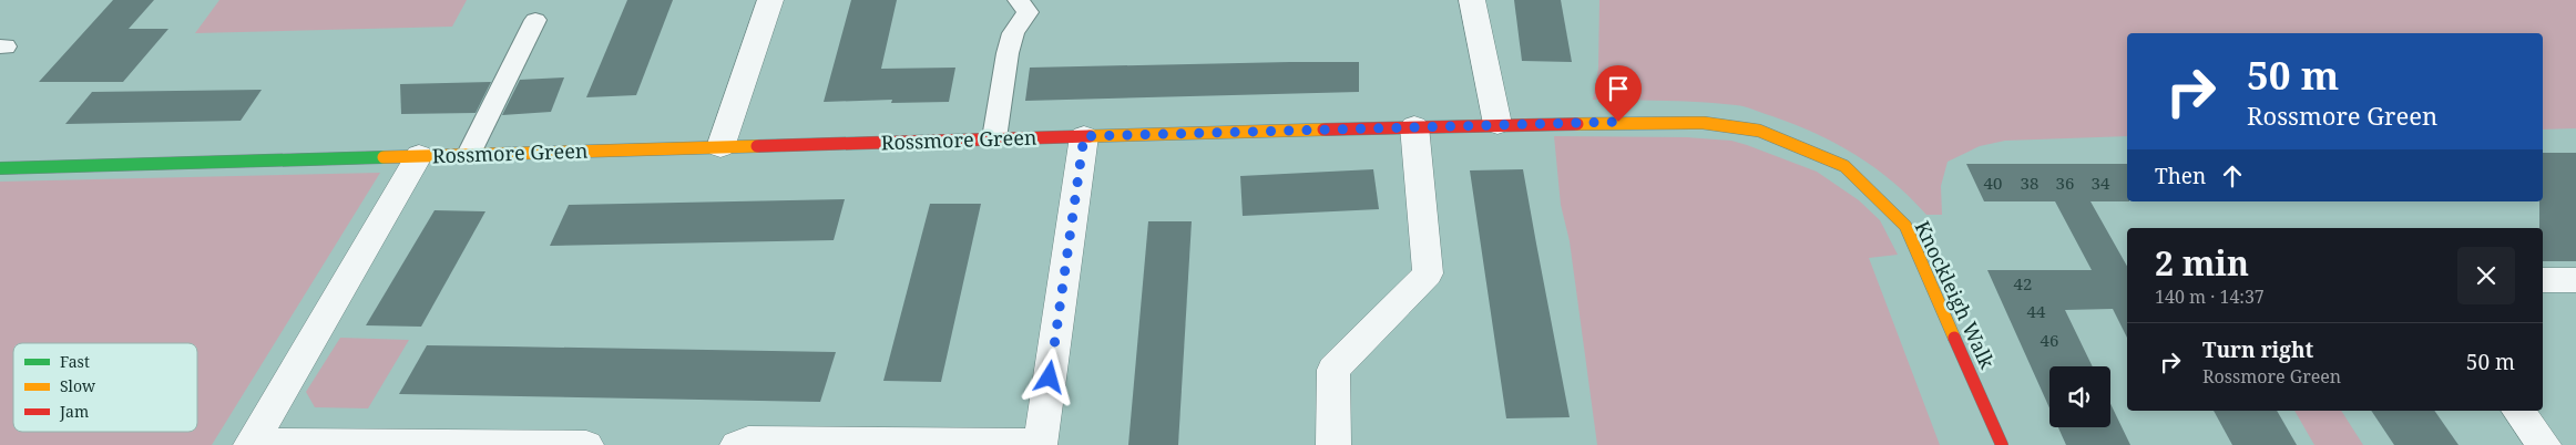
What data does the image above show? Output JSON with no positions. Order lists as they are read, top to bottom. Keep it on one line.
{"streets":{"street":["Rossmore Green","Knockleigh Walk"]},"crossings":[["Rossmore Green","Knockleigh Walk"]],"house_numbers":["40","38","36","34","42","44","46"],"legend":["Fast","Slow","Jam"],"page":{"turn":["50 m","Rossmore Green"],"then":"Then","heading":["2 min","140 m · 14:37"],"list":[{"name":"Turn right","note":"Rossmore Green","value":"50 m"}]}}
